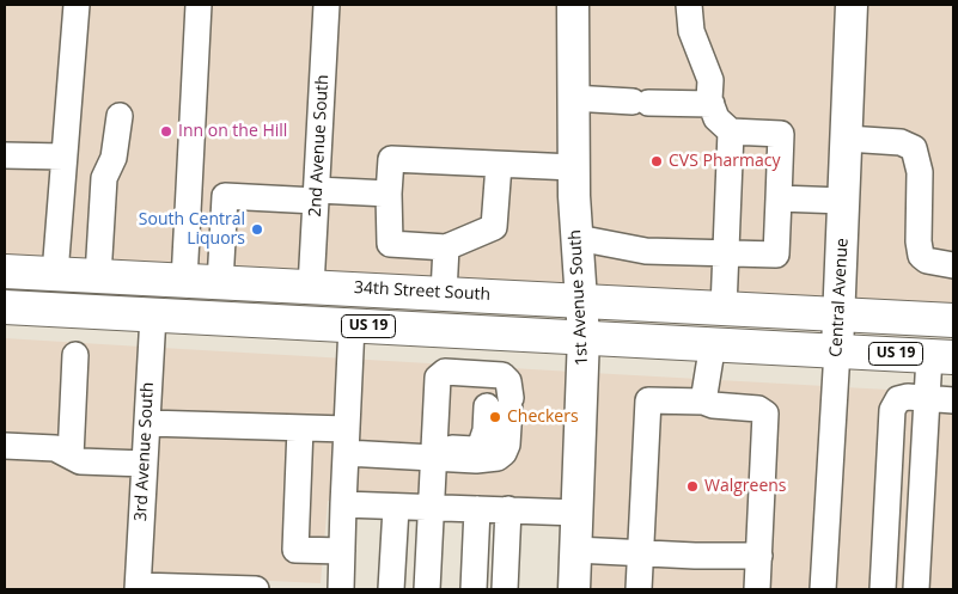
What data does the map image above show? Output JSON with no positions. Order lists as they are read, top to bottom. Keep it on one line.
{"streets":{"highway":["34th Street South","US 19"],"main road":["1st Avenue South","Central Avenue"],"street":["2nd Avenue South","3rd Avenue South"]},"crossings":[["2nd Avenue South","34th Street South"],["34th Street South","1st Avenue South"],["34th Street South","Central Avenue"],["34th Street South","US 19"],["1st Avenue South","US 19"],["Central Avenue","US 19"],["US 19","3rd Avenue South"]],"places":["Inn on the Hill","CVS Pharmacy","South Central Liquors","Checkers","Walgreens"]}
